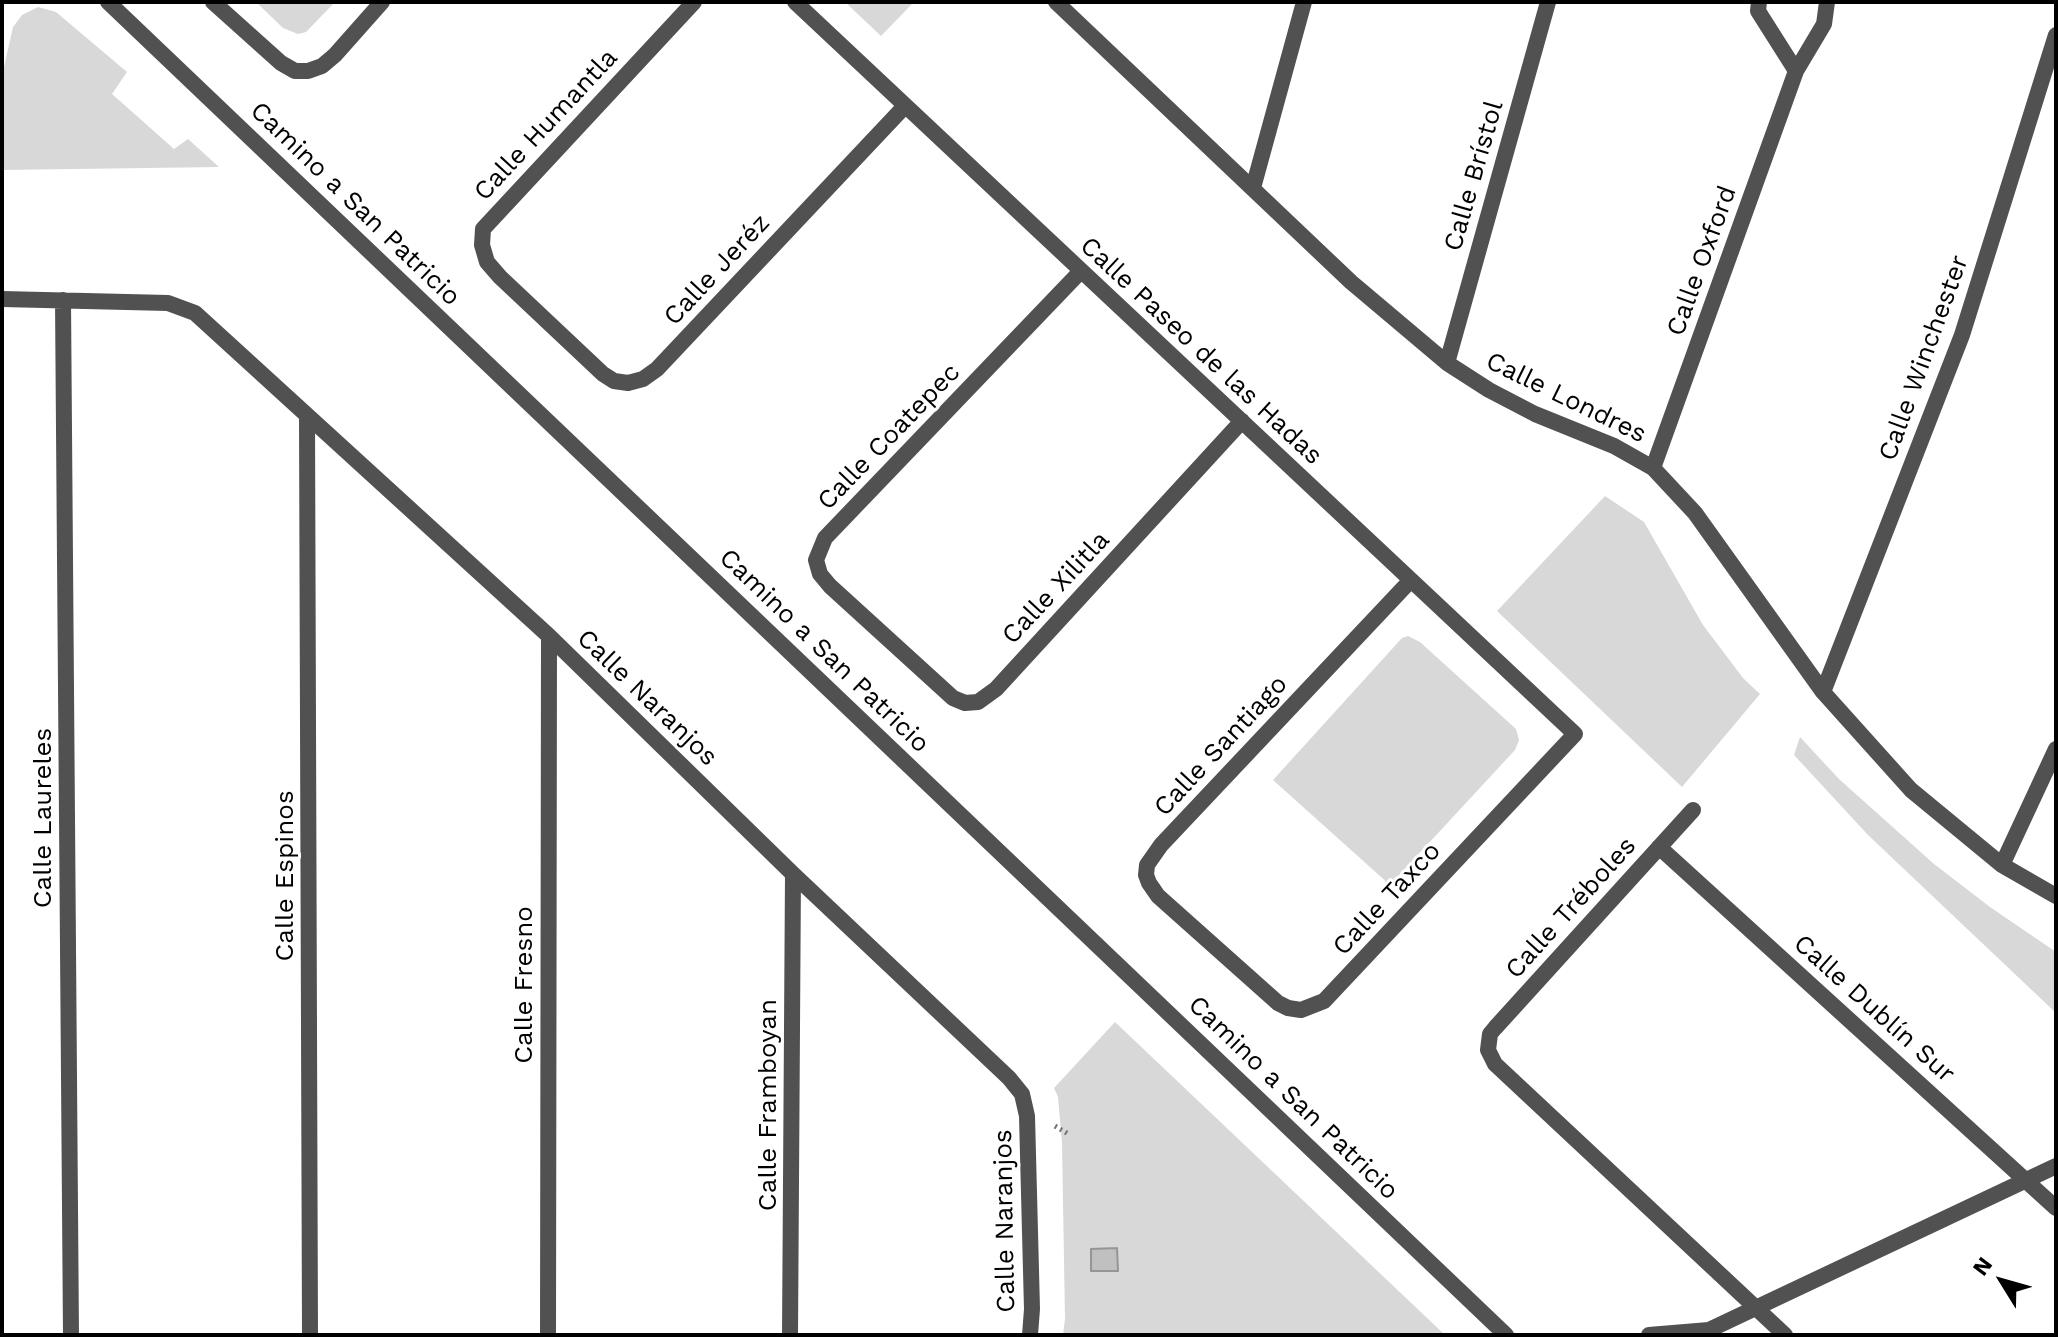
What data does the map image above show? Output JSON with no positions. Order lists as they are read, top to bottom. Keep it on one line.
{"streets":{"street":["Calle Humantla","Calle Brístol","Camino a San Patricio","Calle Oxford","Calle Jeréz","Calle Paseo de las Hadas","Calle Winchester","Calle Londres","Calle Coatepec","Calle Xilitla","Calle Naranjos","Calle Santiago","Calle Laureles","Calle Espinos","Calle Taxco","Calle Tréboles","Calle Fresno","Calle Dublín Sur","Calle Framboyan"]},"crossings":[["Calle Humantla","Calle Jeréz"],["Calle Brístol","Calle Londres"],["Calle Oxford","Calle Londres"],["Calle Jeréz","Calle Paseo de las Hadas"],["Calle Paseo de las Hadas","Calle Coatepec"],["Calle Paseo de las Hadas","Calle Xilitla"],["Calle Paseo de las Hadas","Calle Santiago"],["Calle Paseo de las Hadas","Calle Taxco"],["Calle Winchester","Calle Londres"],["Calle Coatepec","Calle Xilitla"],["Calle Naranjos","Calle Laureles"],["Calle Naranjos","Calle Espinos"],["Calle Naranjos","Calle Fresno"],["Calle Naranjos","Calle Framboyan"],["Calle Santiago","Calle Taxco"],["Calle Tréboles","Calle Dublín Sur"]],"north":"top left"}
